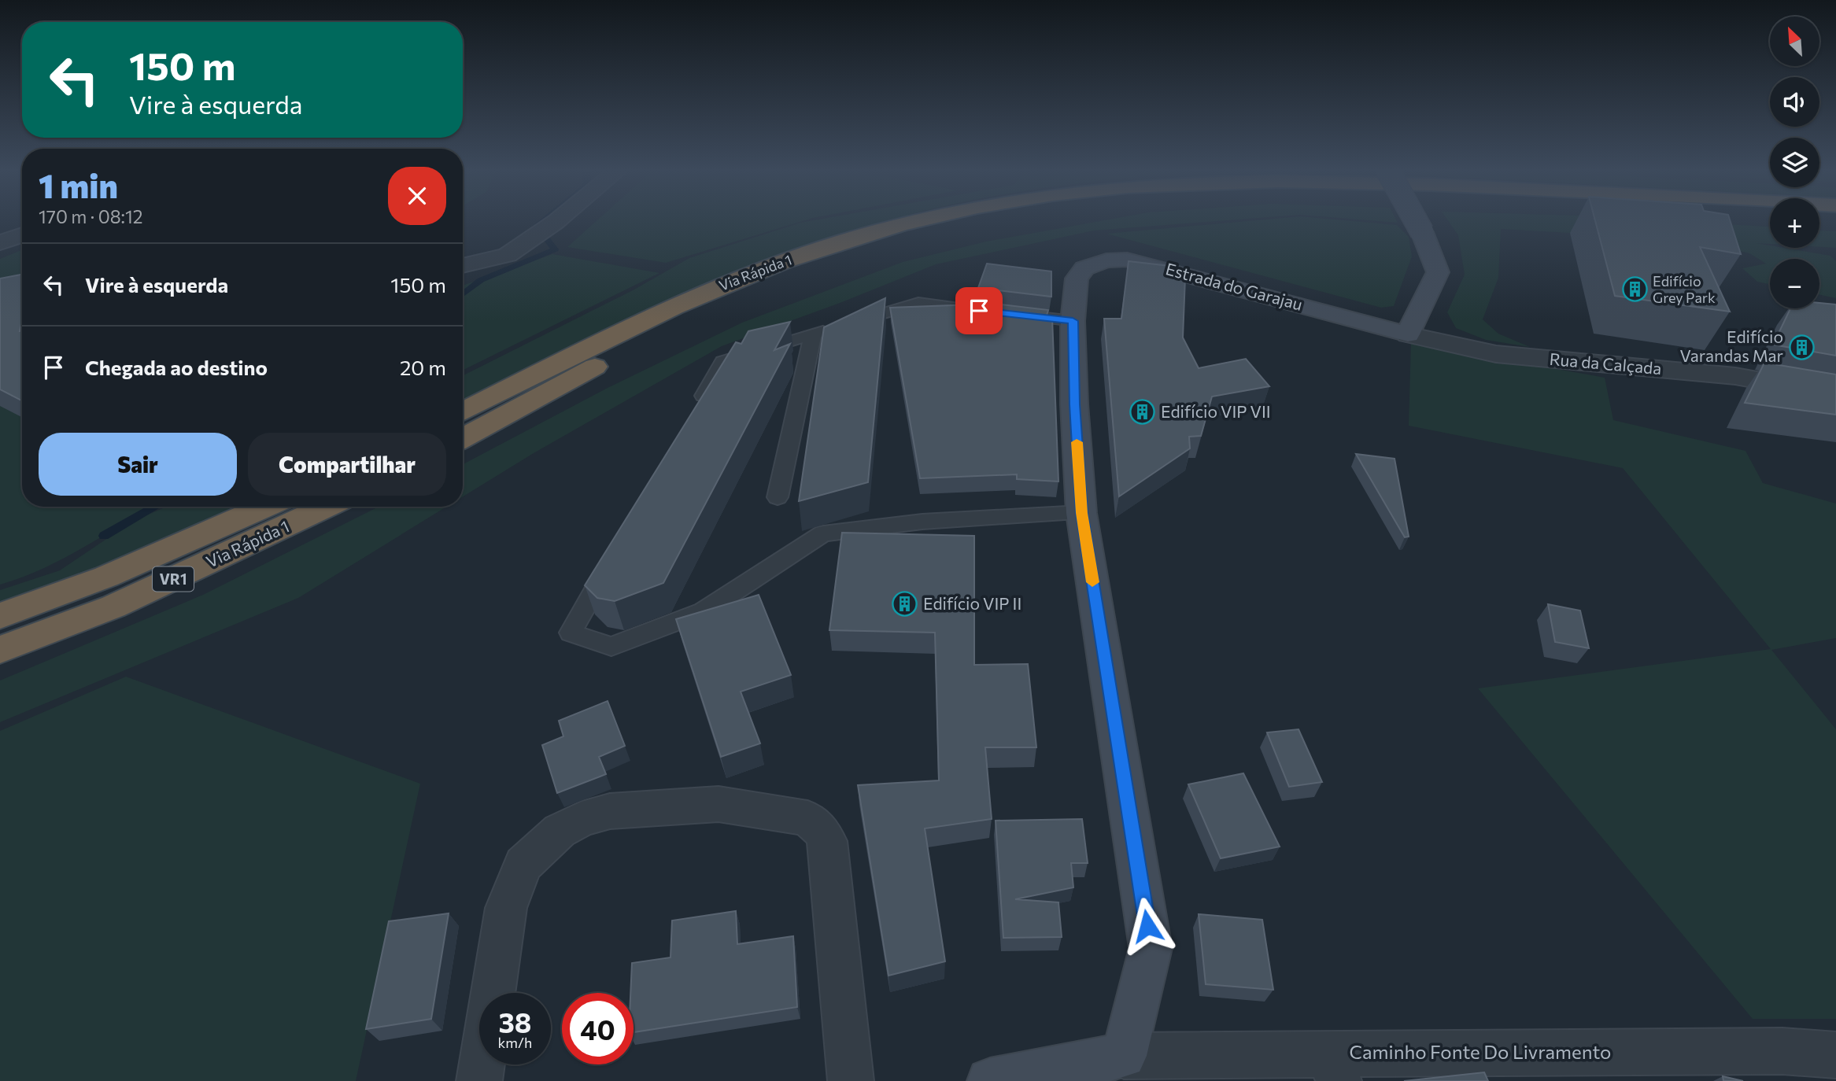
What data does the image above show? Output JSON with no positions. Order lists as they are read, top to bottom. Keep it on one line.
{"streets":{"highway":["Via Rápida 1","VR1"],"street":["Estrada do Garajau","Rua da Calçada","Caminho Fonte Do Livramento"]},"crossings":[["Estrada do Garajau","Rua da Calçada"],["Estrada do Garajau","Caminho Fonte Do Livramento"]],"places":{"building":["Edifício Grey Park","Edifício Varandas Mar","Edifício VIP VII","Edifício VIP II"]},"north":"top left","page":{"map_buttons":["+","−"],"turn":["150 m","Vire à esquerda"],"heading":["1 min","170 m · 08:12"],"list":[{"name":"Vire à esquerda","value":"150 m"},{"name":"Chegada ao destino","value":"20 m"}],"buttons":["Sair","Compartilhar"],"speed":"38 km/h","limit":"40"}}
